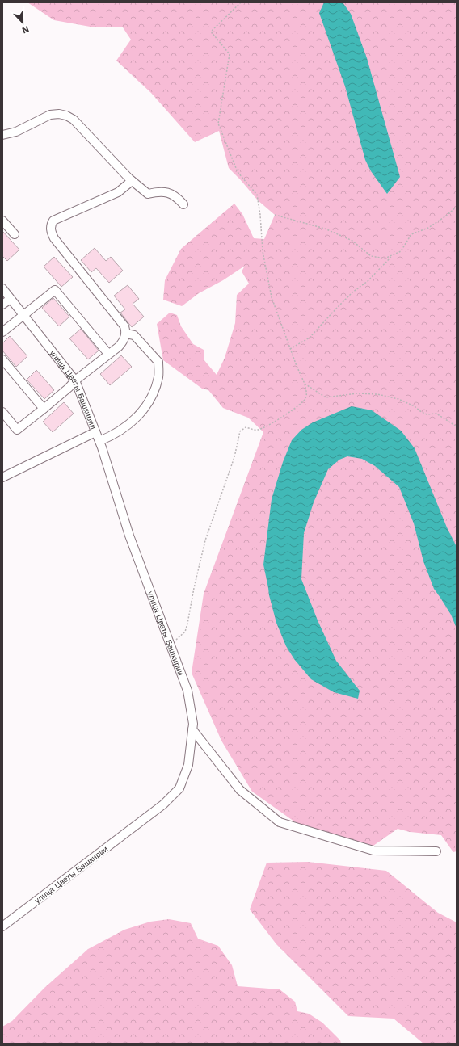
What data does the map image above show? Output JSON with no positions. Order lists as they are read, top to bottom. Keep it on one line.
{"streets":{"street":["улица Цветы Башкирии"]},"north":"bottom"}
